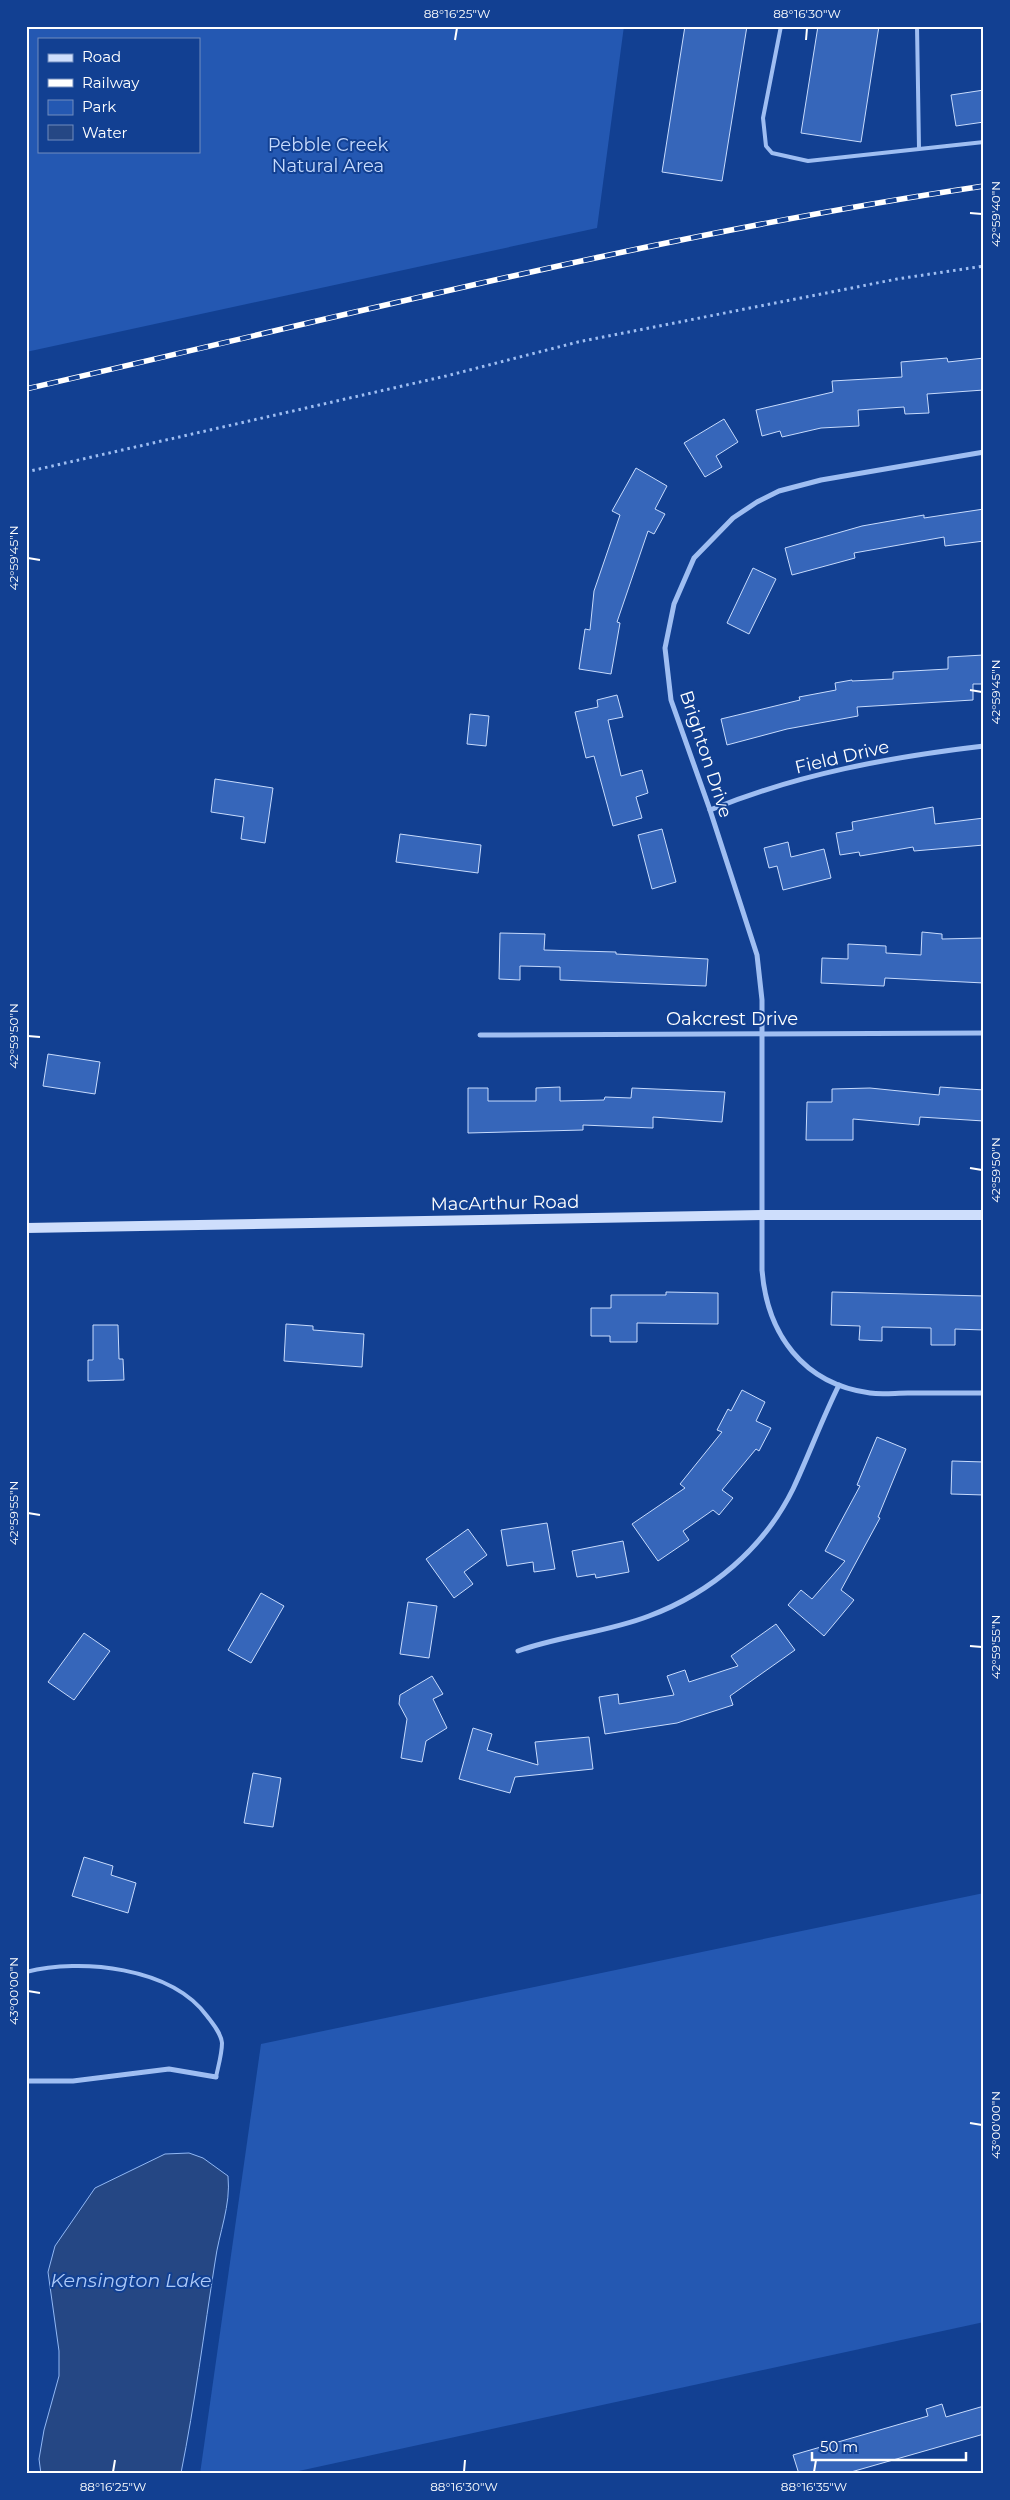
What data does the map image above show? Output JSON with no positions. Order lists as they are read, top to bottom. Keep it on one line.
{"streets":{"street":["Brighton Drive","Field Drive","Oakcrest Drive","MacArthur Road"]},"crossings":[["Brighton Drive","Field Drive"],["Brighton Drive","Oakcrest Drive"],["Brighton Drive","MacArthur Road"]],"water":["Kensington Lake"],"parks":["Pebble Creek Natural Area"],"legend":["Road","Railway","Park","Water"],"scale_bar":"50 m","coordinates":["88°16'25\"W","88°16'30\"W","42°59'40\"N","42°59'45\"N","42°59'50\"N","42°59'55\"N","43°00'00\"N","88°16'35\"W"]}
